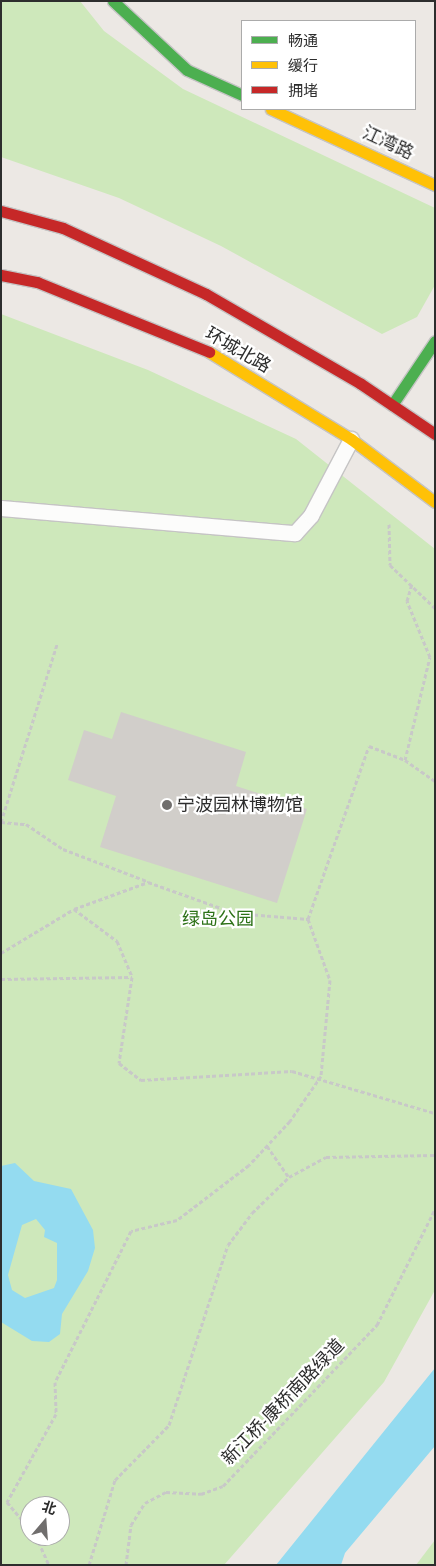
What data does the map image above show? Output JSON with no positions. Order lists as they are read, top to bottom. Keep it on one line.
{"streets":{"main road":["江湾路","环城北路"],"path":["新江桥-康桥南路绿道"]},"parks":["绿岛公园"],"places":["宁波园林博物馆"],"legend":["畅通","缓行","拥堵"],"north":"top"}
